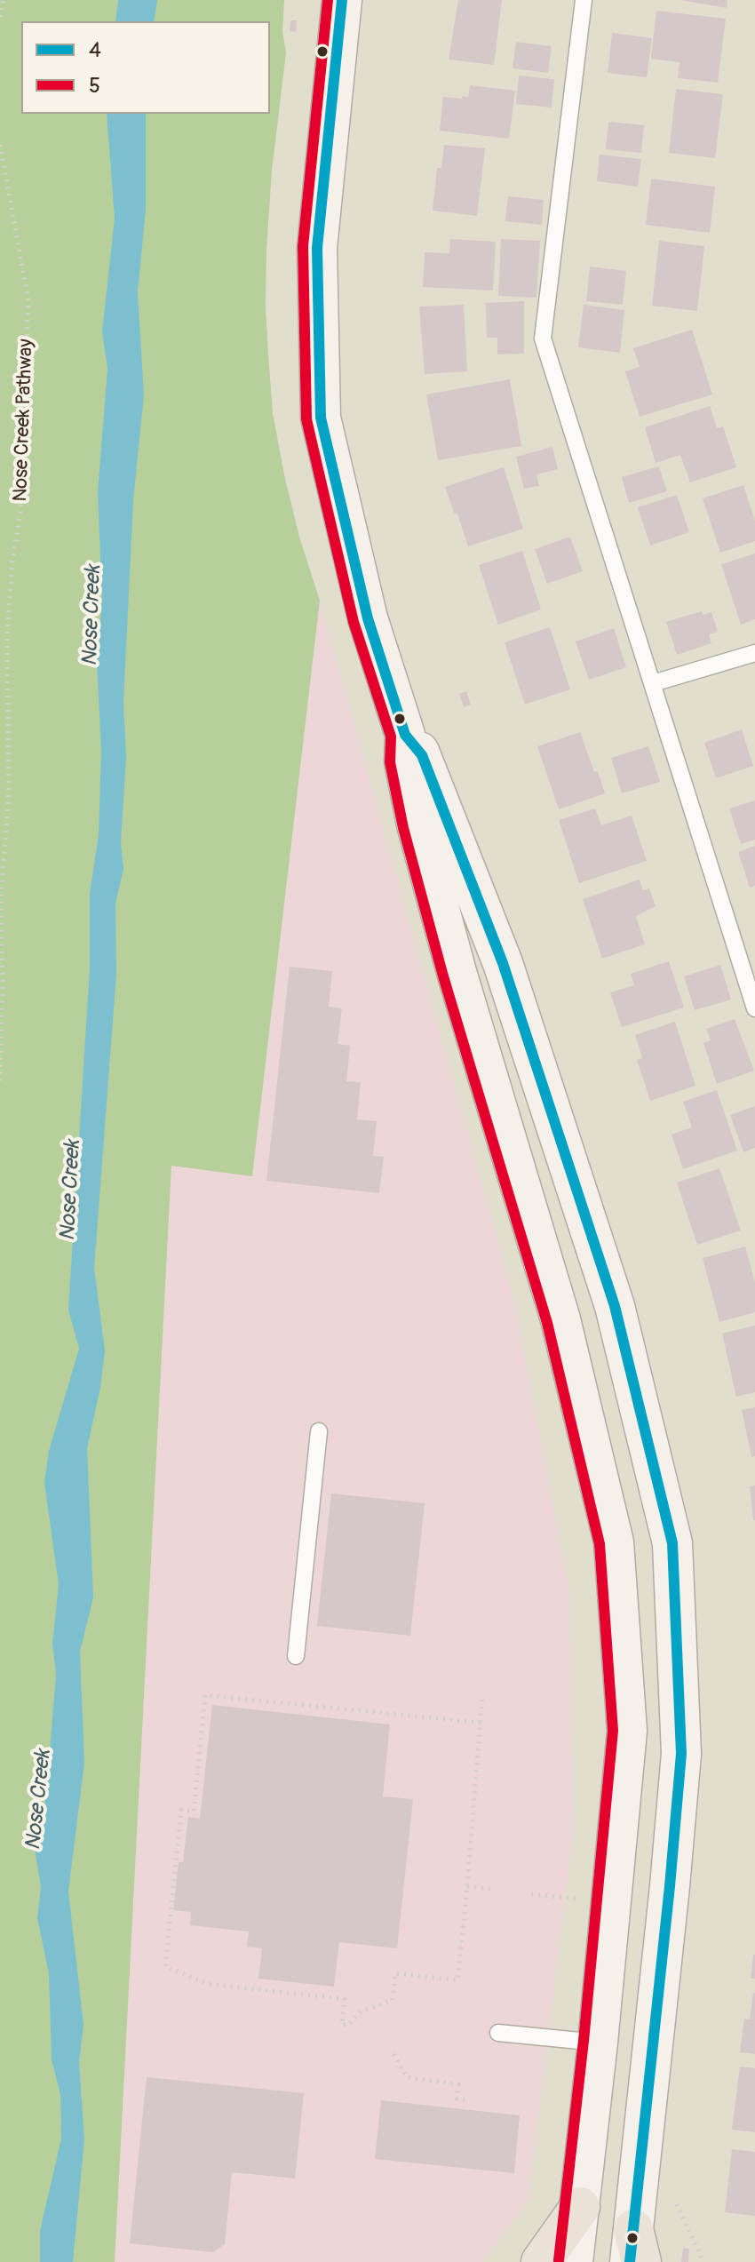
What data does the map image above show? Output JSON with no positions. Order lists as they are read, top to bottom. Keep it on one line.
{"streets":{"path":["Nose Creek Pathway"]},"water":["Nose Creek"],"lines":["transit line 4","transit line 5"],"legend":["4","5"]}
